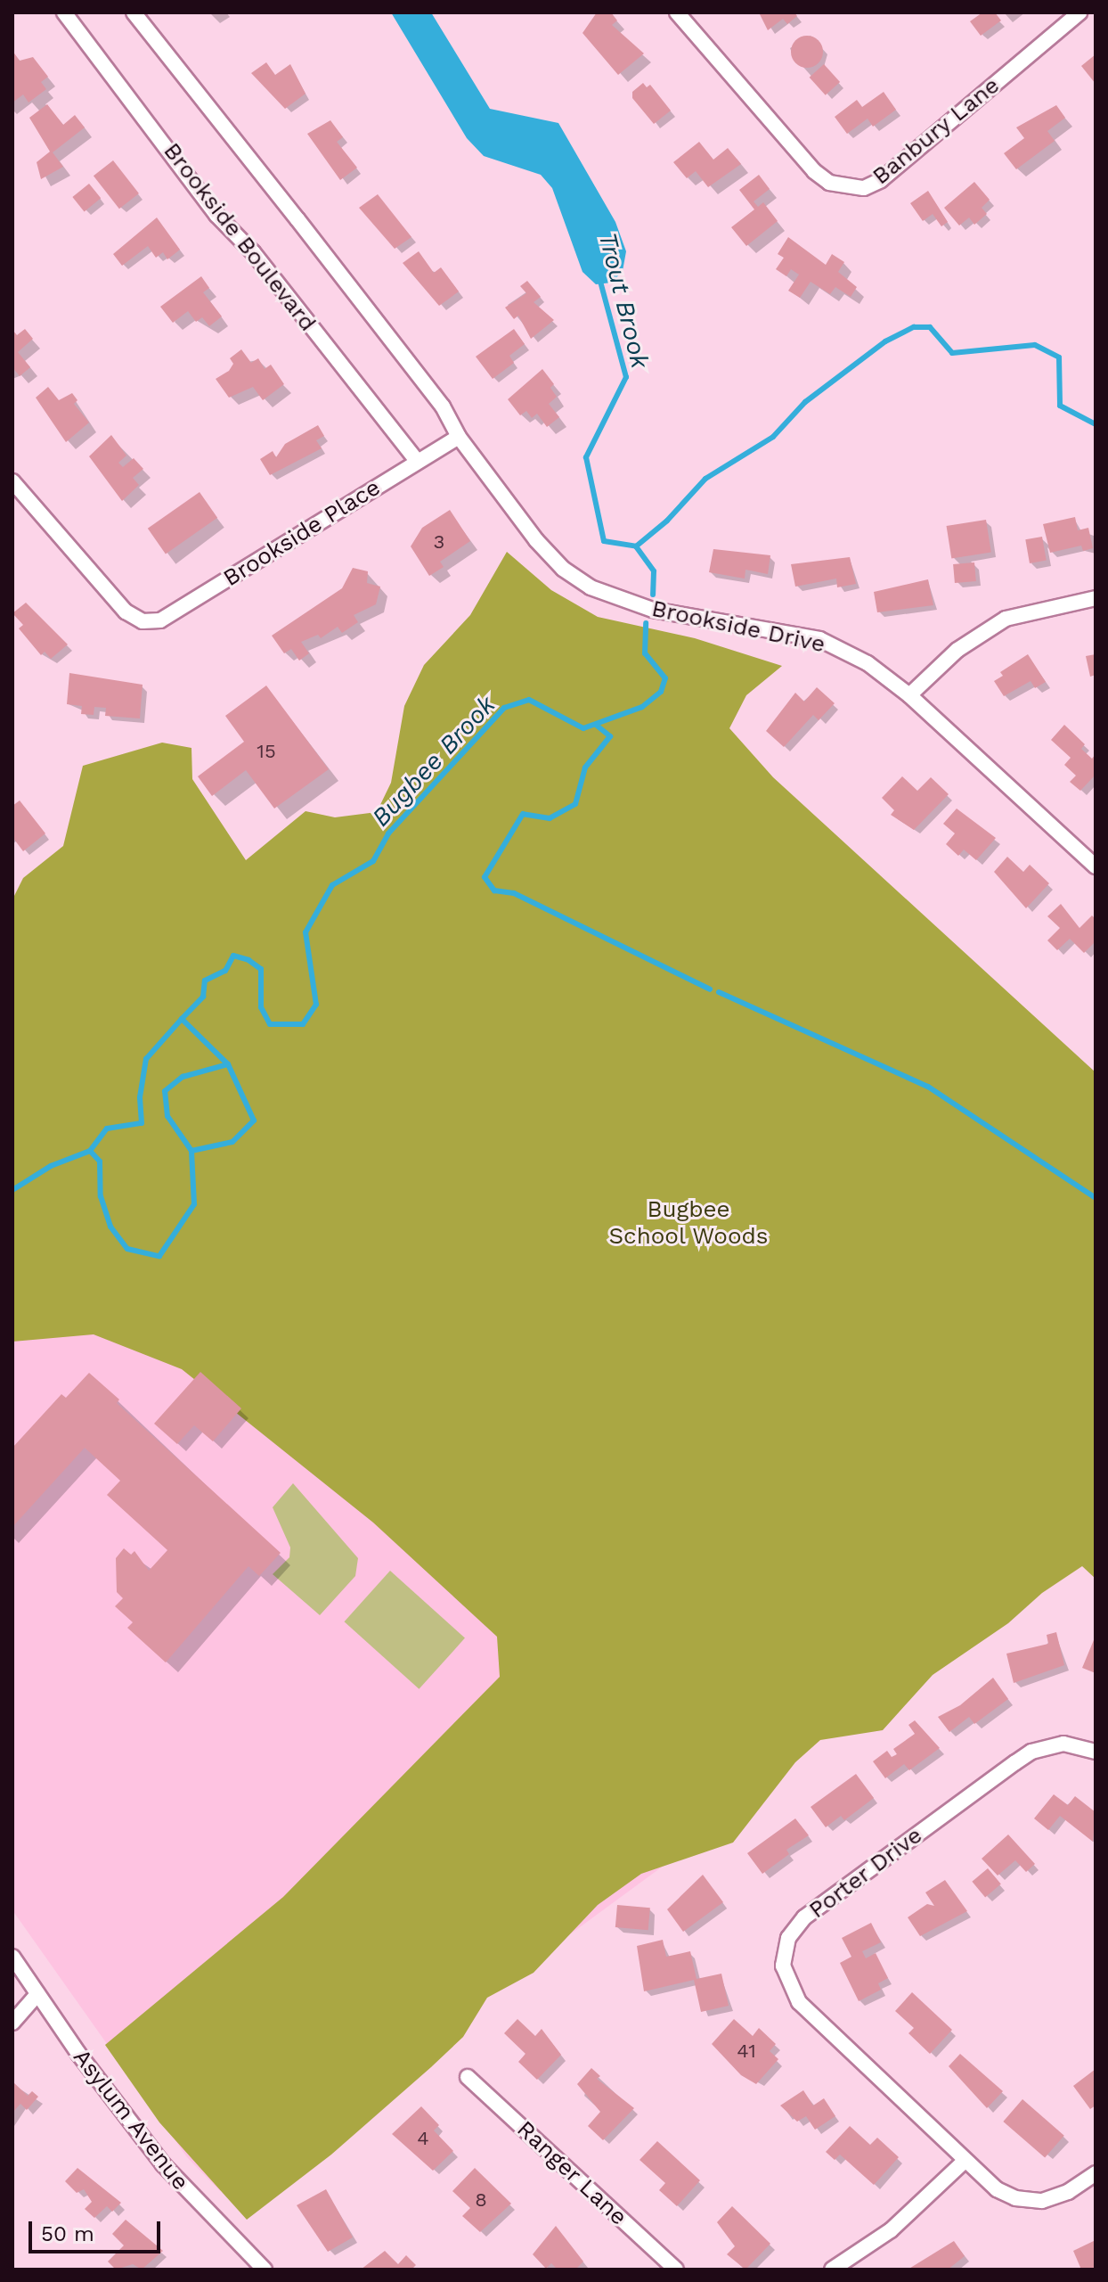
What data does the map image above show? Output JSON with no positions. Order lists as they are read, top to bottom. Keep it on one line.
{"streets":{"street":["Banbury Lane","Brookside Boulevard","Brookside Place","Brookside Drive","Porter Drive","Asylum Avenue","Ranger Lane"]},"crossings":[["Brookside Boulevard","Brookside Place"],["Brookside Place","Brookside Drive"]],"water":["Trout Brook","Bugbee Brook"],"parks":["Bugbee School Woods"],"house_numbers":["3","15","41","4","8"],"scale_bar":"50 m"}
